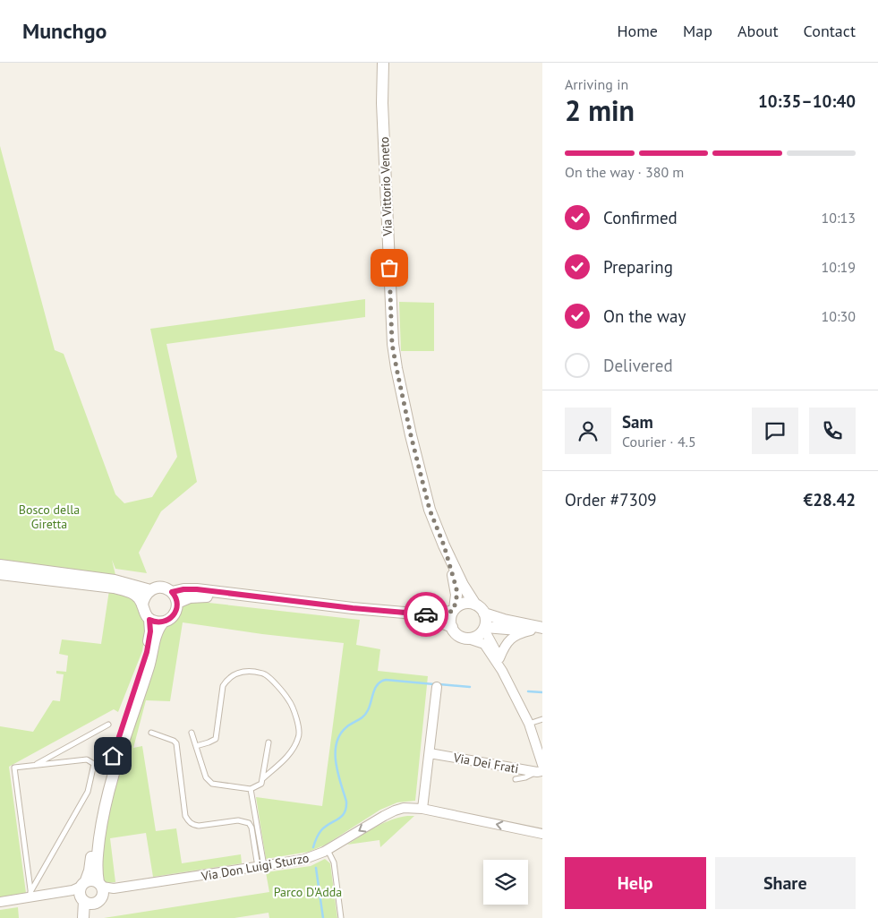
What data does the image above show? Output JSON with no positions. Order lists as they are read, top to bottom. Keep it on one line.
{"streets":{"street":["Via Vittorio Veneto","Via Dei Frati","Via Don Luigi Sturzo"]},"one_way":["Via Don Luigi Sturzo"],"parks":["Bosco della Giretta","Parco D'Adda"],"page":{"header":"Munchgo","nav":["Home","Map","About","Contact"],"heading":["2 min","Arriving in","10:35–10:40"],"panel":["Sam","Courier · 4.5","Order #7309","€28.42"],"bar":"On the way · 380 m","list":[["Confirmed","10:13"],["Preparing","10:19"],["On the way","10:30"],"Delivered"],"buttons":["Help","Share"]}}
